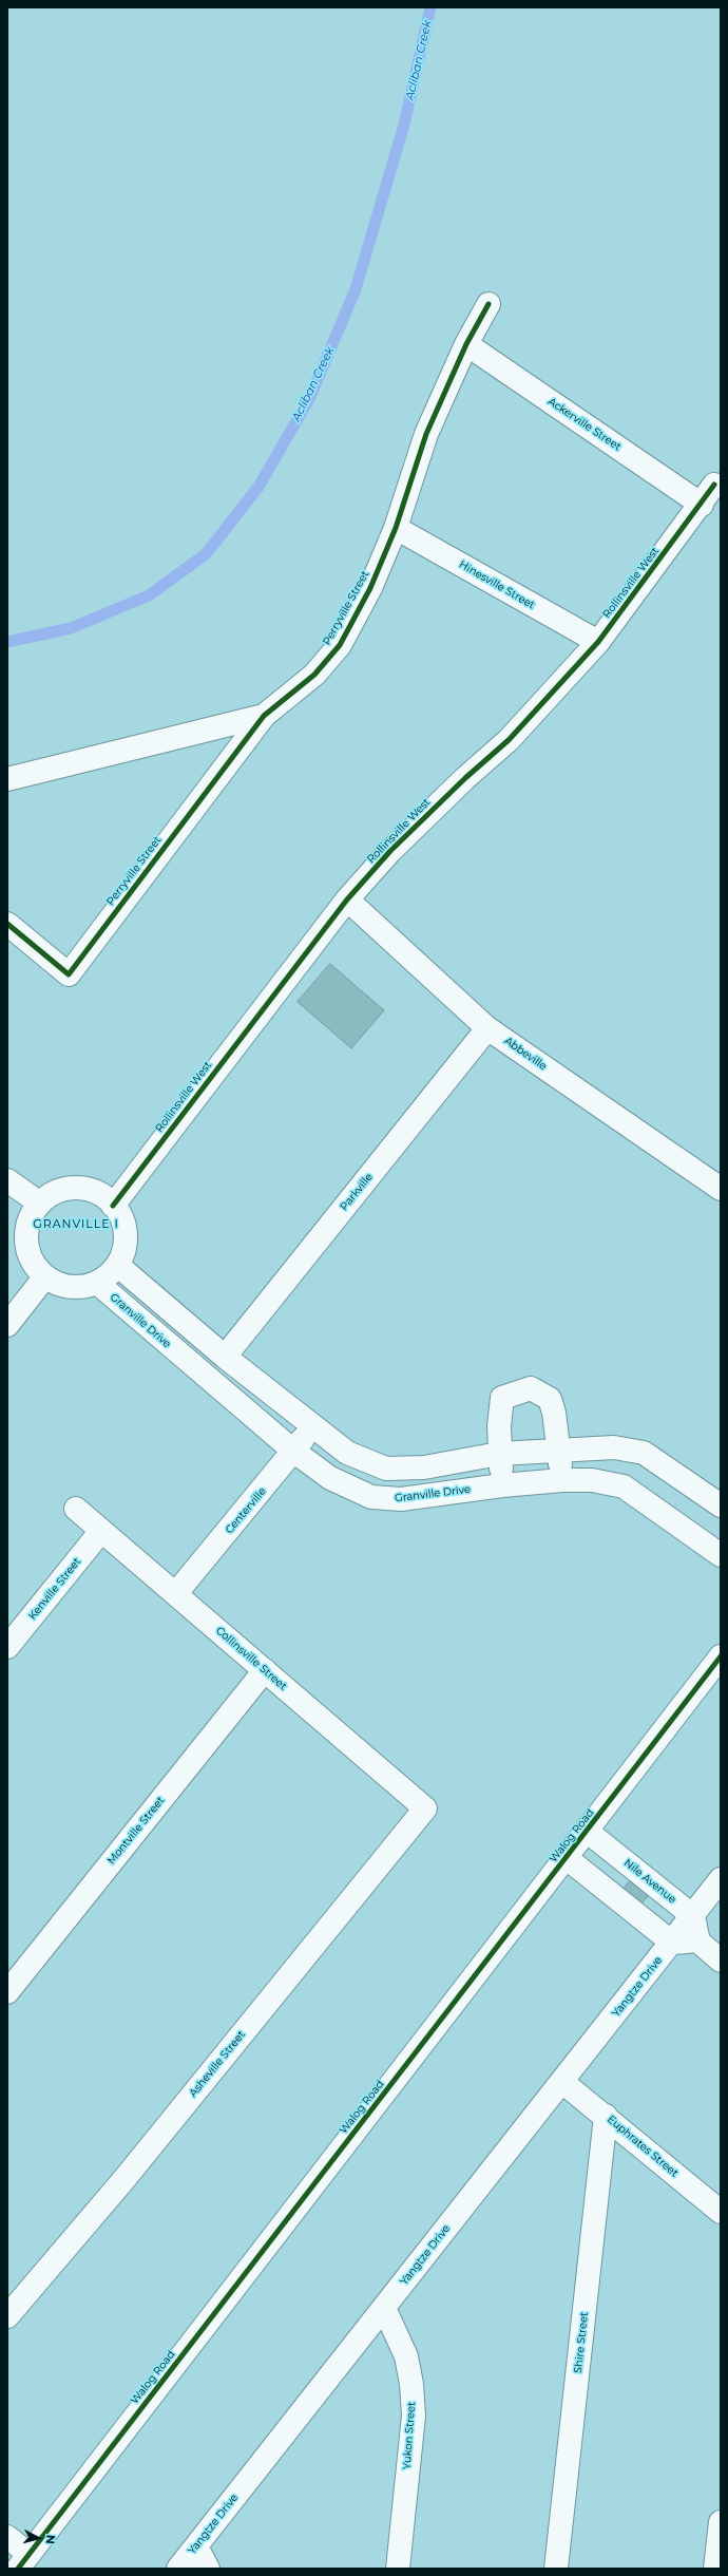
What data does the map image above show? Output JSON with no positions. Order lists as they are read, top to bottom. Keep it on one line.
{"streets":{"street":["Ackerville Street","Rollinsville West","Hinesville Street","Perryville Street","Abbeville","Parkville","Granville Drive","Centerville","Kenville Street","Collinsville Street","Montville Street","Walog Road","Nile Avenue","Yangtze Drive","Asheville Street","Euphrates Street","Shire Street","Yukon Street"]},"crossings":[["Ackerville Street","Rollinsville West"],["Ackerville Street","Perryville Street"],["Rollinsville West","Hinesville Street"],["Rollinsville West","Abbeville"],["Rollinsville West","Granville Drive"],["Hinesville Street","Perryville Street"],["Abbeville","Parkville"],["Granville Drive","Centerville"],["Centerville","Collinsville Street"],["Kenville Street","Collinsville Street"],["Collinsville Street","Montville Street"],["Collinsville Street","Asheville Street"],["Walog Road","Nile Avenue"],["Nile Avenue","Yangtze Drive"],["Yangtze Drive","Euphrates Street"],["Yangtze Drive","Yukon Street"],["Euphrates Street","Shire Street"]],"districts":["GRANVILLE I"],"water":["Acliban Creek"],"north":"right"}
